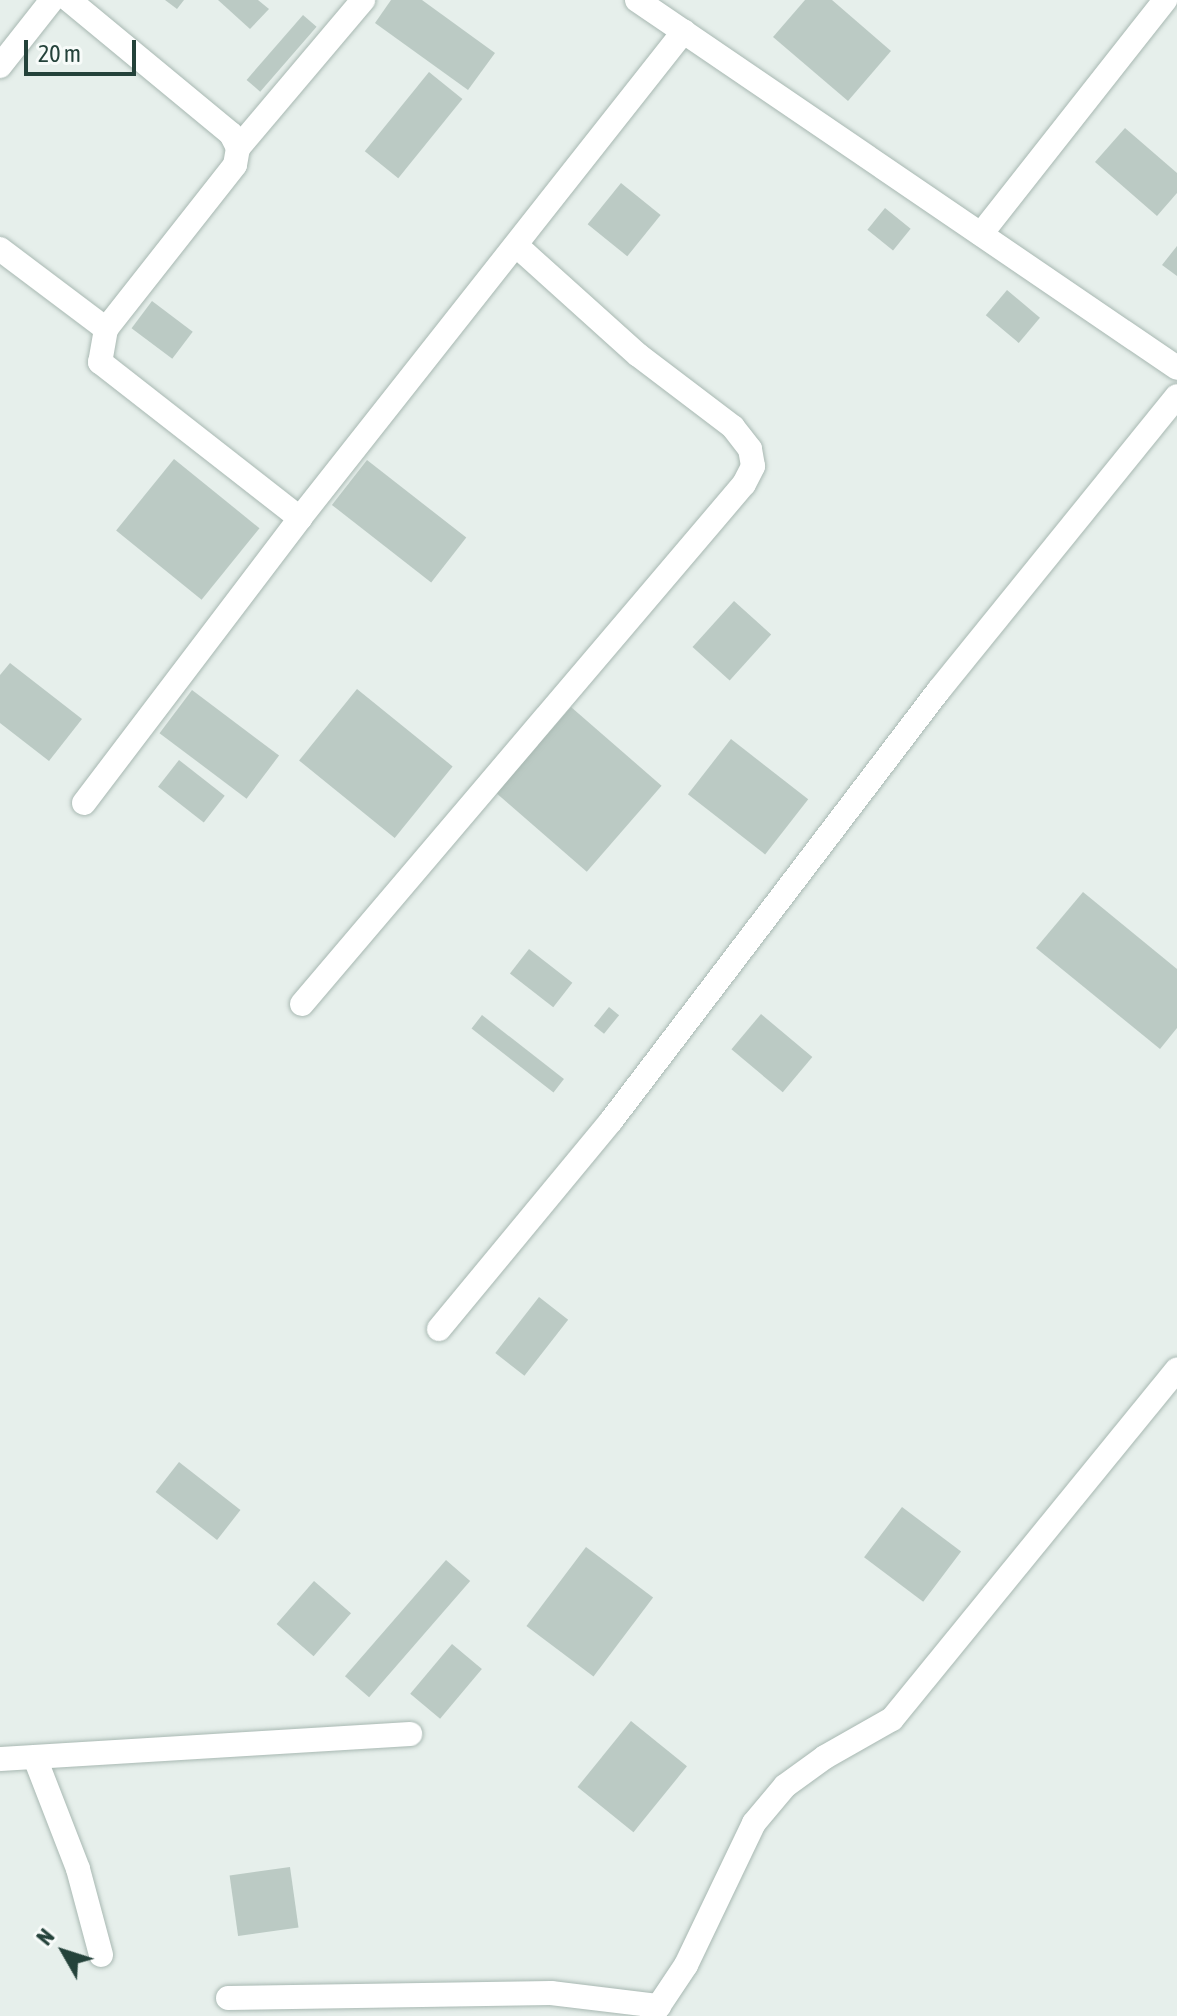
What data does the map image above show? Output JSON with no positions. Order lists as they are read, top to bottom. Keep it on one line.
{"scale_bar":"20 m","north":"top left"}
